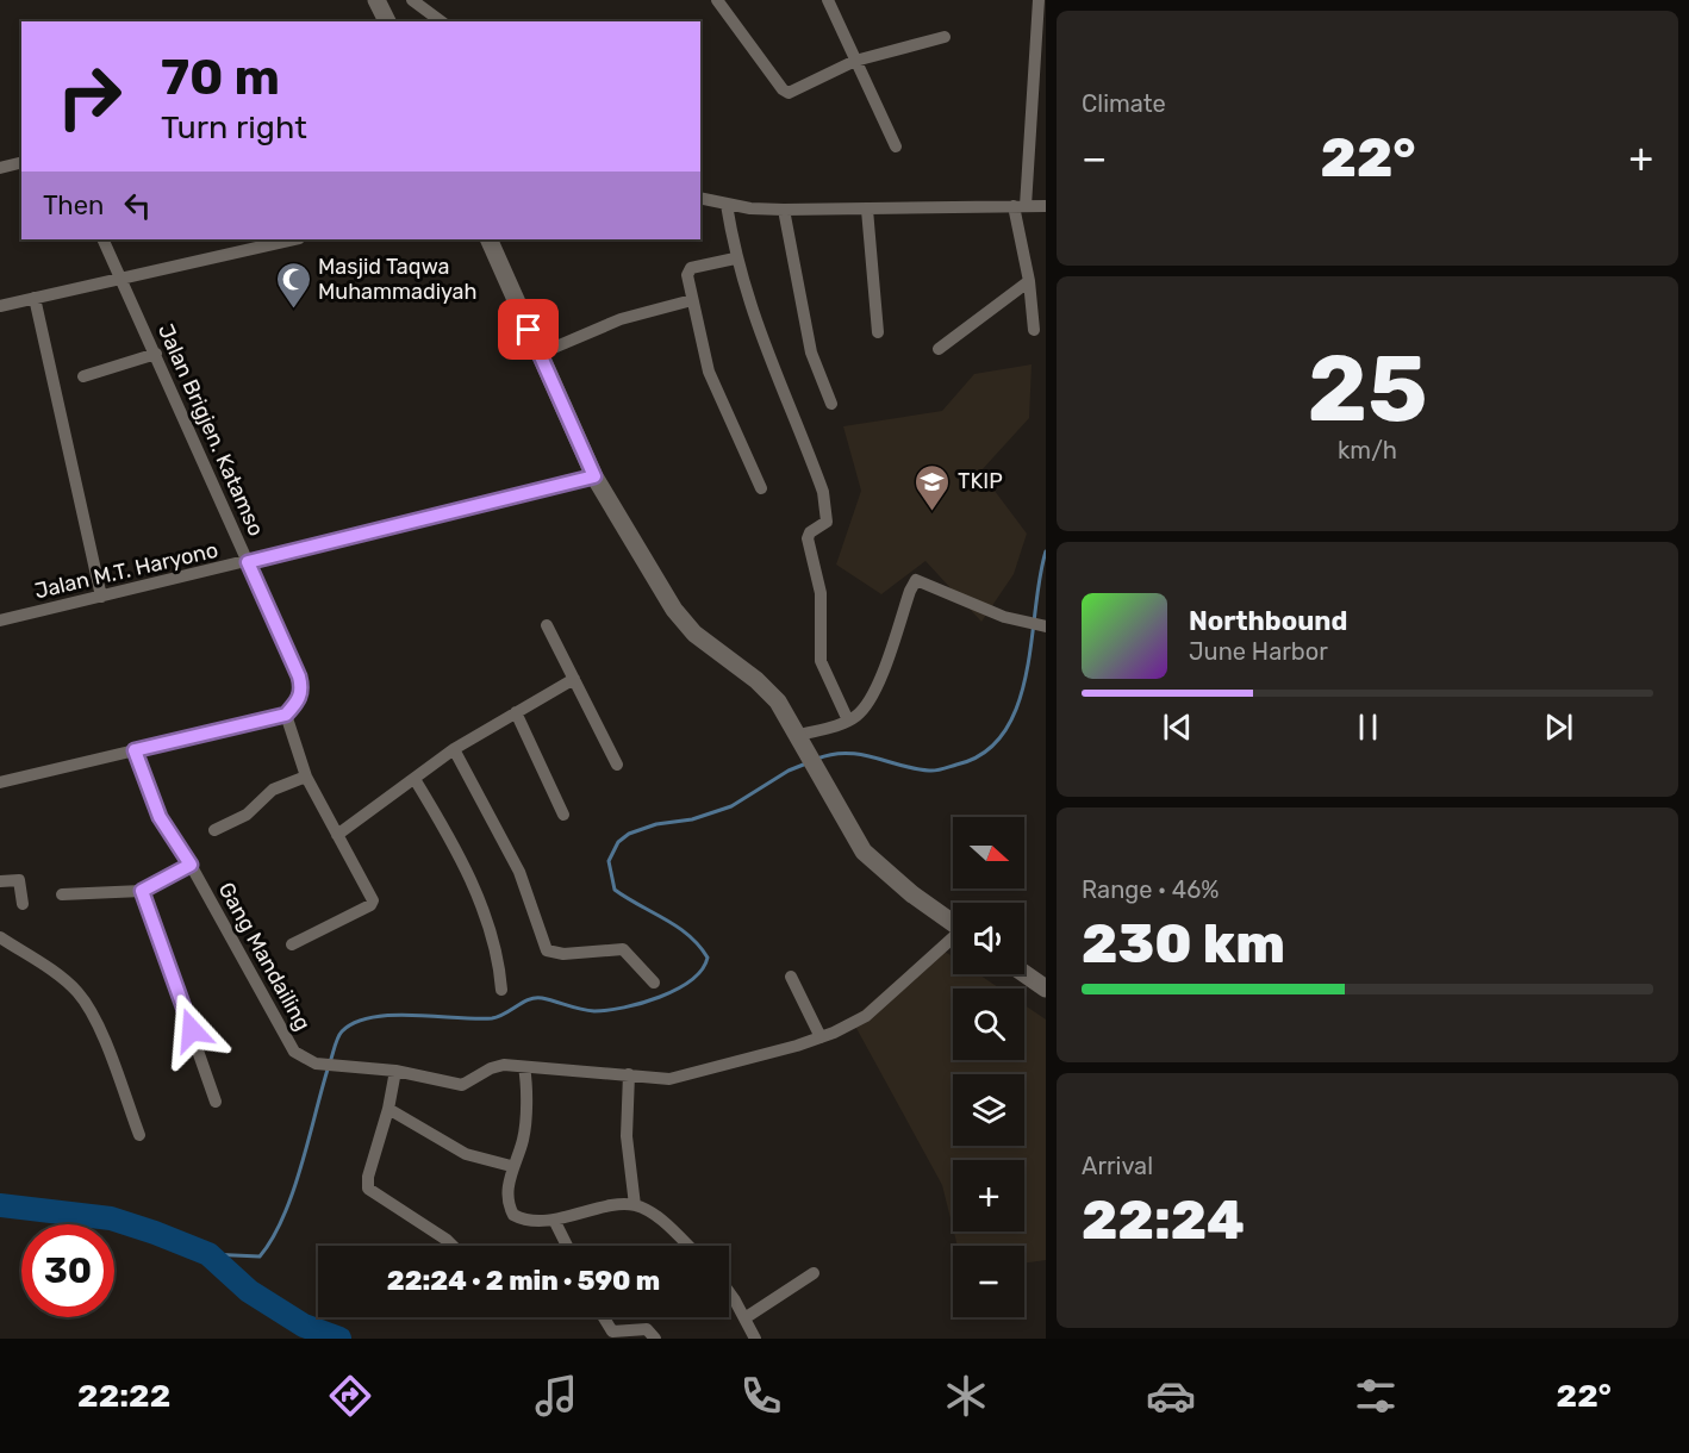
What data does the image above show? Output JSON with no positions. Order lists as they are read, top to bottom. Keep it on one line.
{"streets":{"street":["Jalan Brigjen. Katamso","Jalan M.T. Haryono","Gang Mandailing"]},"crossings":[["Jalan Brigjen. Katamso","Jalan M.T. Haryono"]],"places":{"mosque":["Masjid Taqwa Muhammadiyah"],"school or university":["TKIP"]},"north":"right","page":{"tile":["Climate",["25","km/h"],["Range · 46%","230 km"],["Arrival","22:24"]],"turn":["70 m","Turn right"],"heat":["−","22°","+"],"then":"Then","song":["Northbound","June Harbor"],"map_buttons":["+","−"],"limit":"30","trip":"22:24 · 2 min · 590 m","tabs":["22:22","22°"]}}
